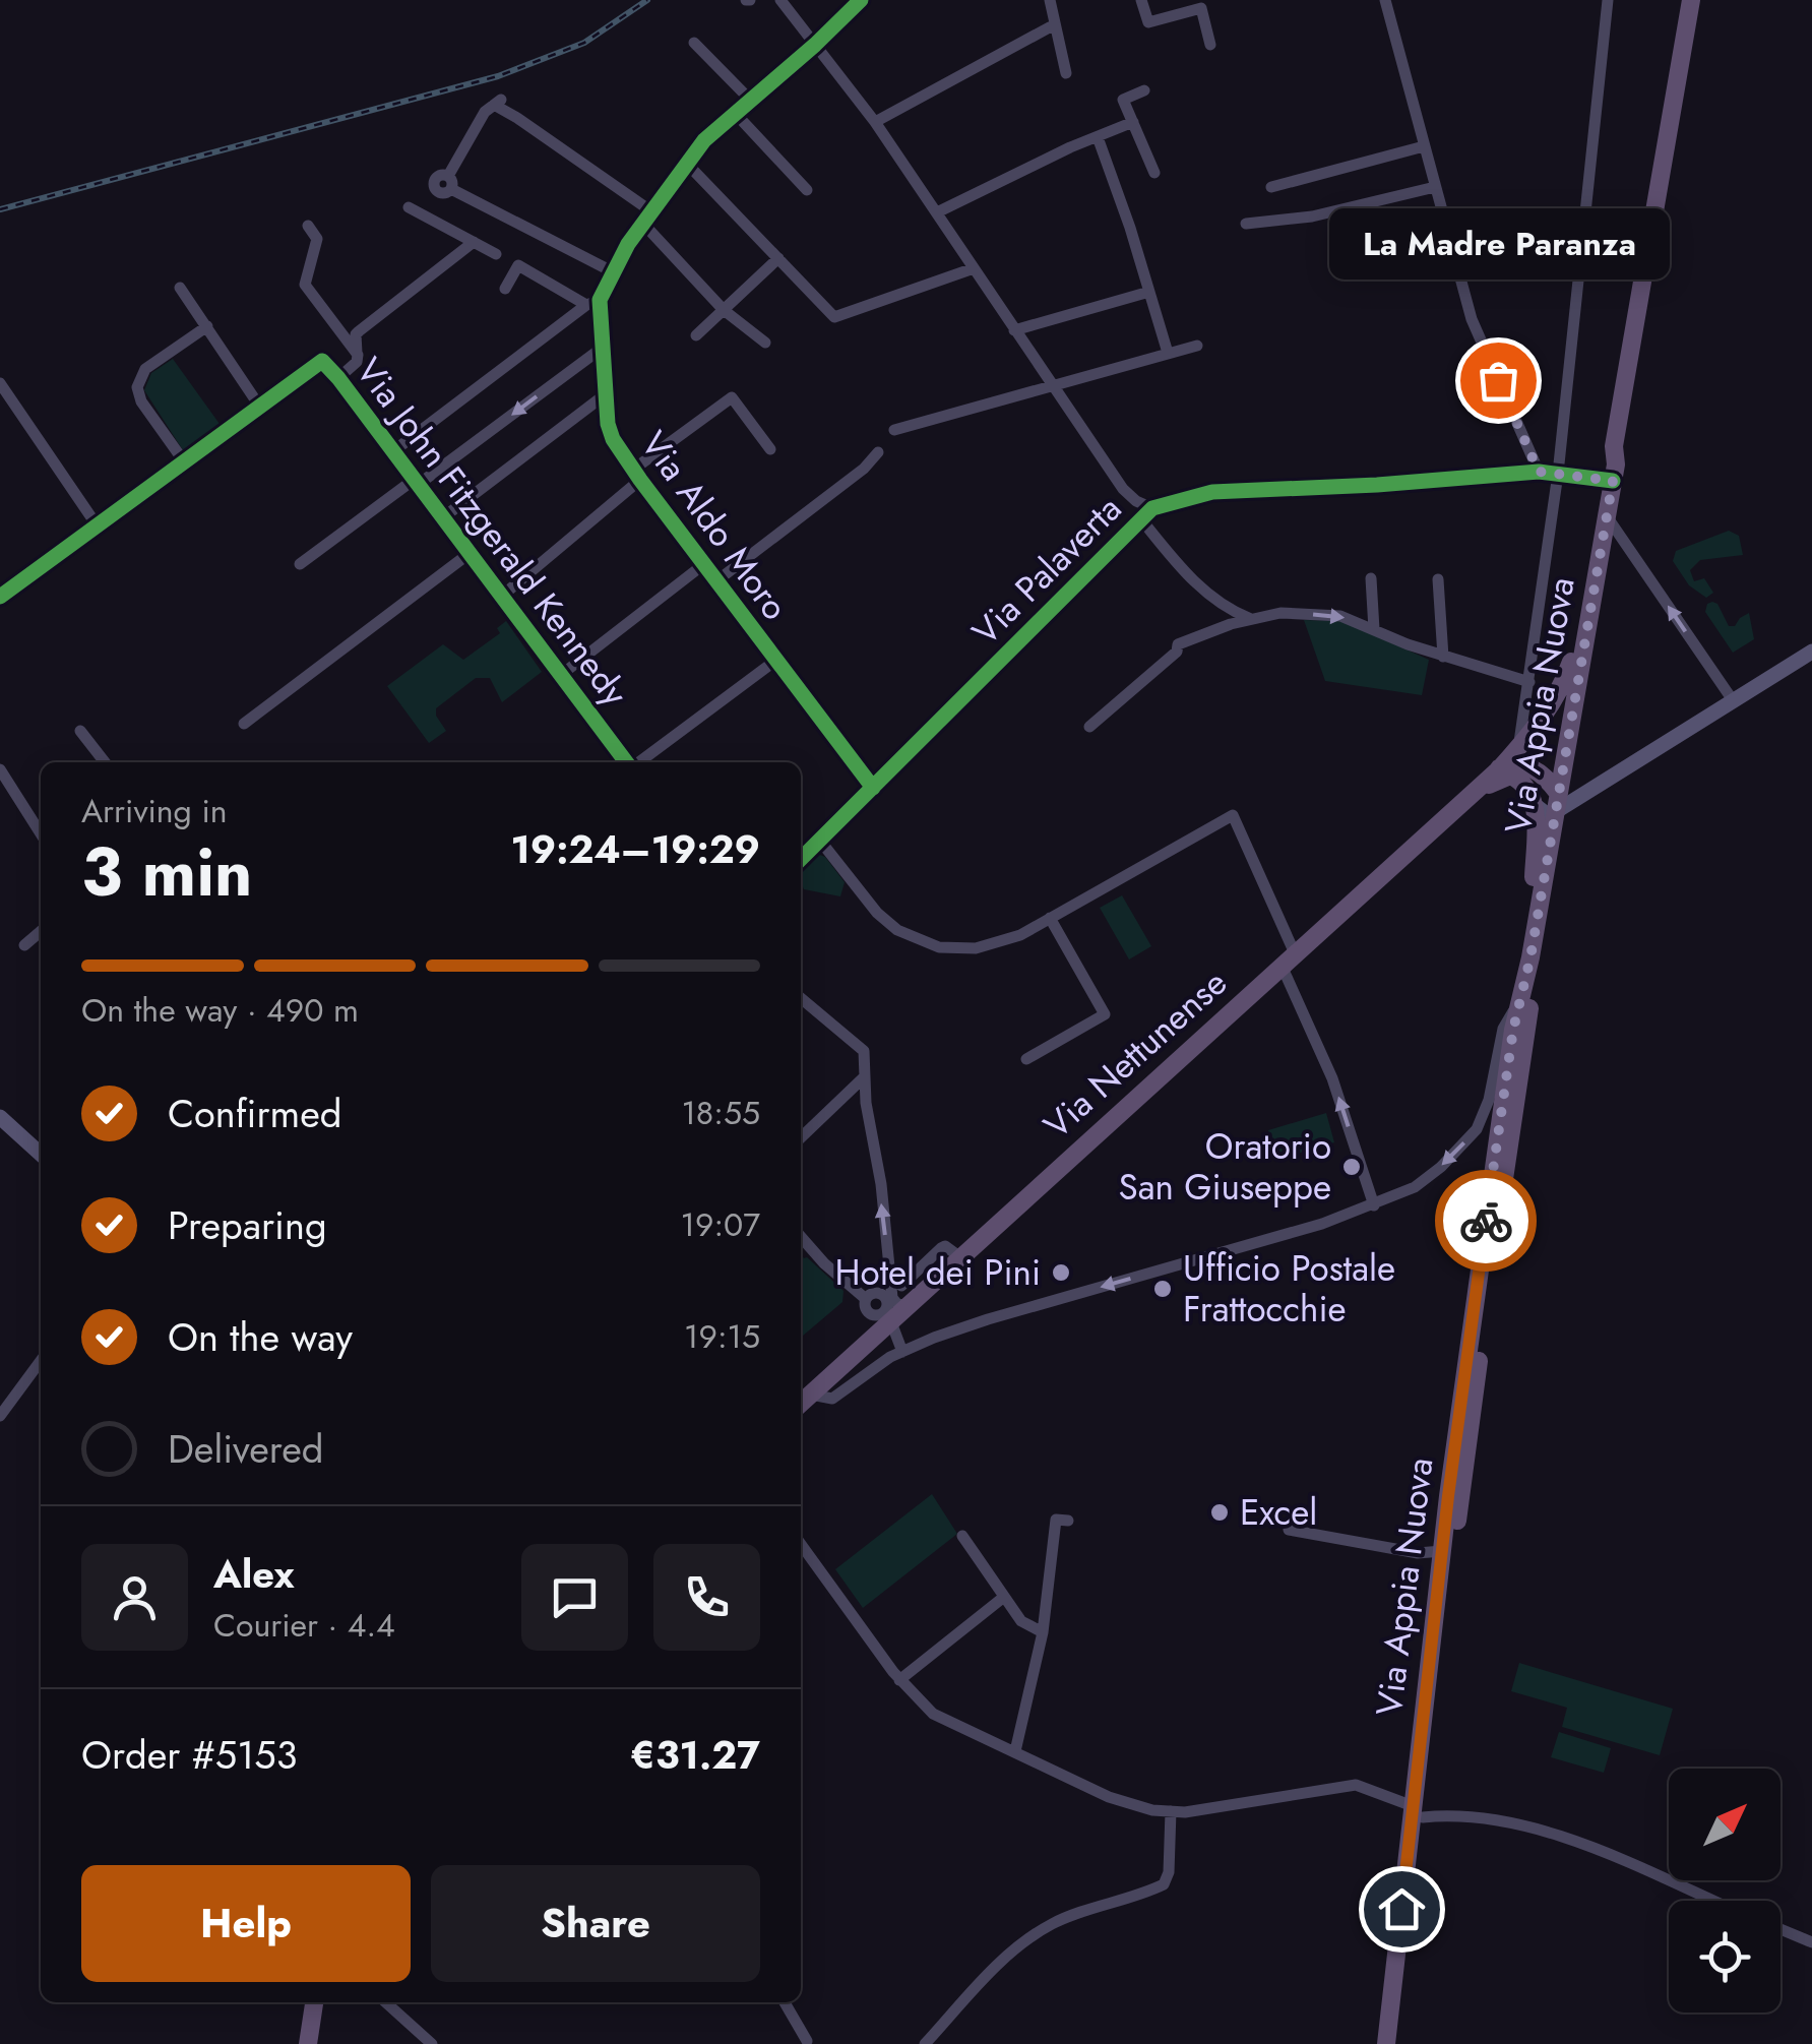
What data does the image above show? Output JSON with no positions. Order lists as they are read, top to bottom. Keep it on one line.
{"streets":{"main road":["Via Appia Nuova","Via Nettunense"],"street":["Via Aldo Moro","Via John Fitzgerald Kennedy","Via Palaverta"]},"crossings":[["Via Aldo Moro","Via John Fitzgerald Kennedy"],["Via Aldo Moro","Via Palaverta"],["Via Palaverta","Via Appia Nuova"]],"places":["La Madre Paranza","Oratorio San Giuseppe","Hotel dei Pini","Ufficio Postale Frattocchie","Excel"],"north":"top right","page":{"bubble":"La Madre Paranza","heading":["3 min","Arriving in","19:24–19:29"],"panel":["Alex","Courier · 4.4","Order #5153","€31.27"],"bar":"On the way · 490 m","list":[["Confirmed","18:55"],["Preparing","19:07"],["On the way","19:15"],"Delivered"],"buttons":["Help","Share"]}}
